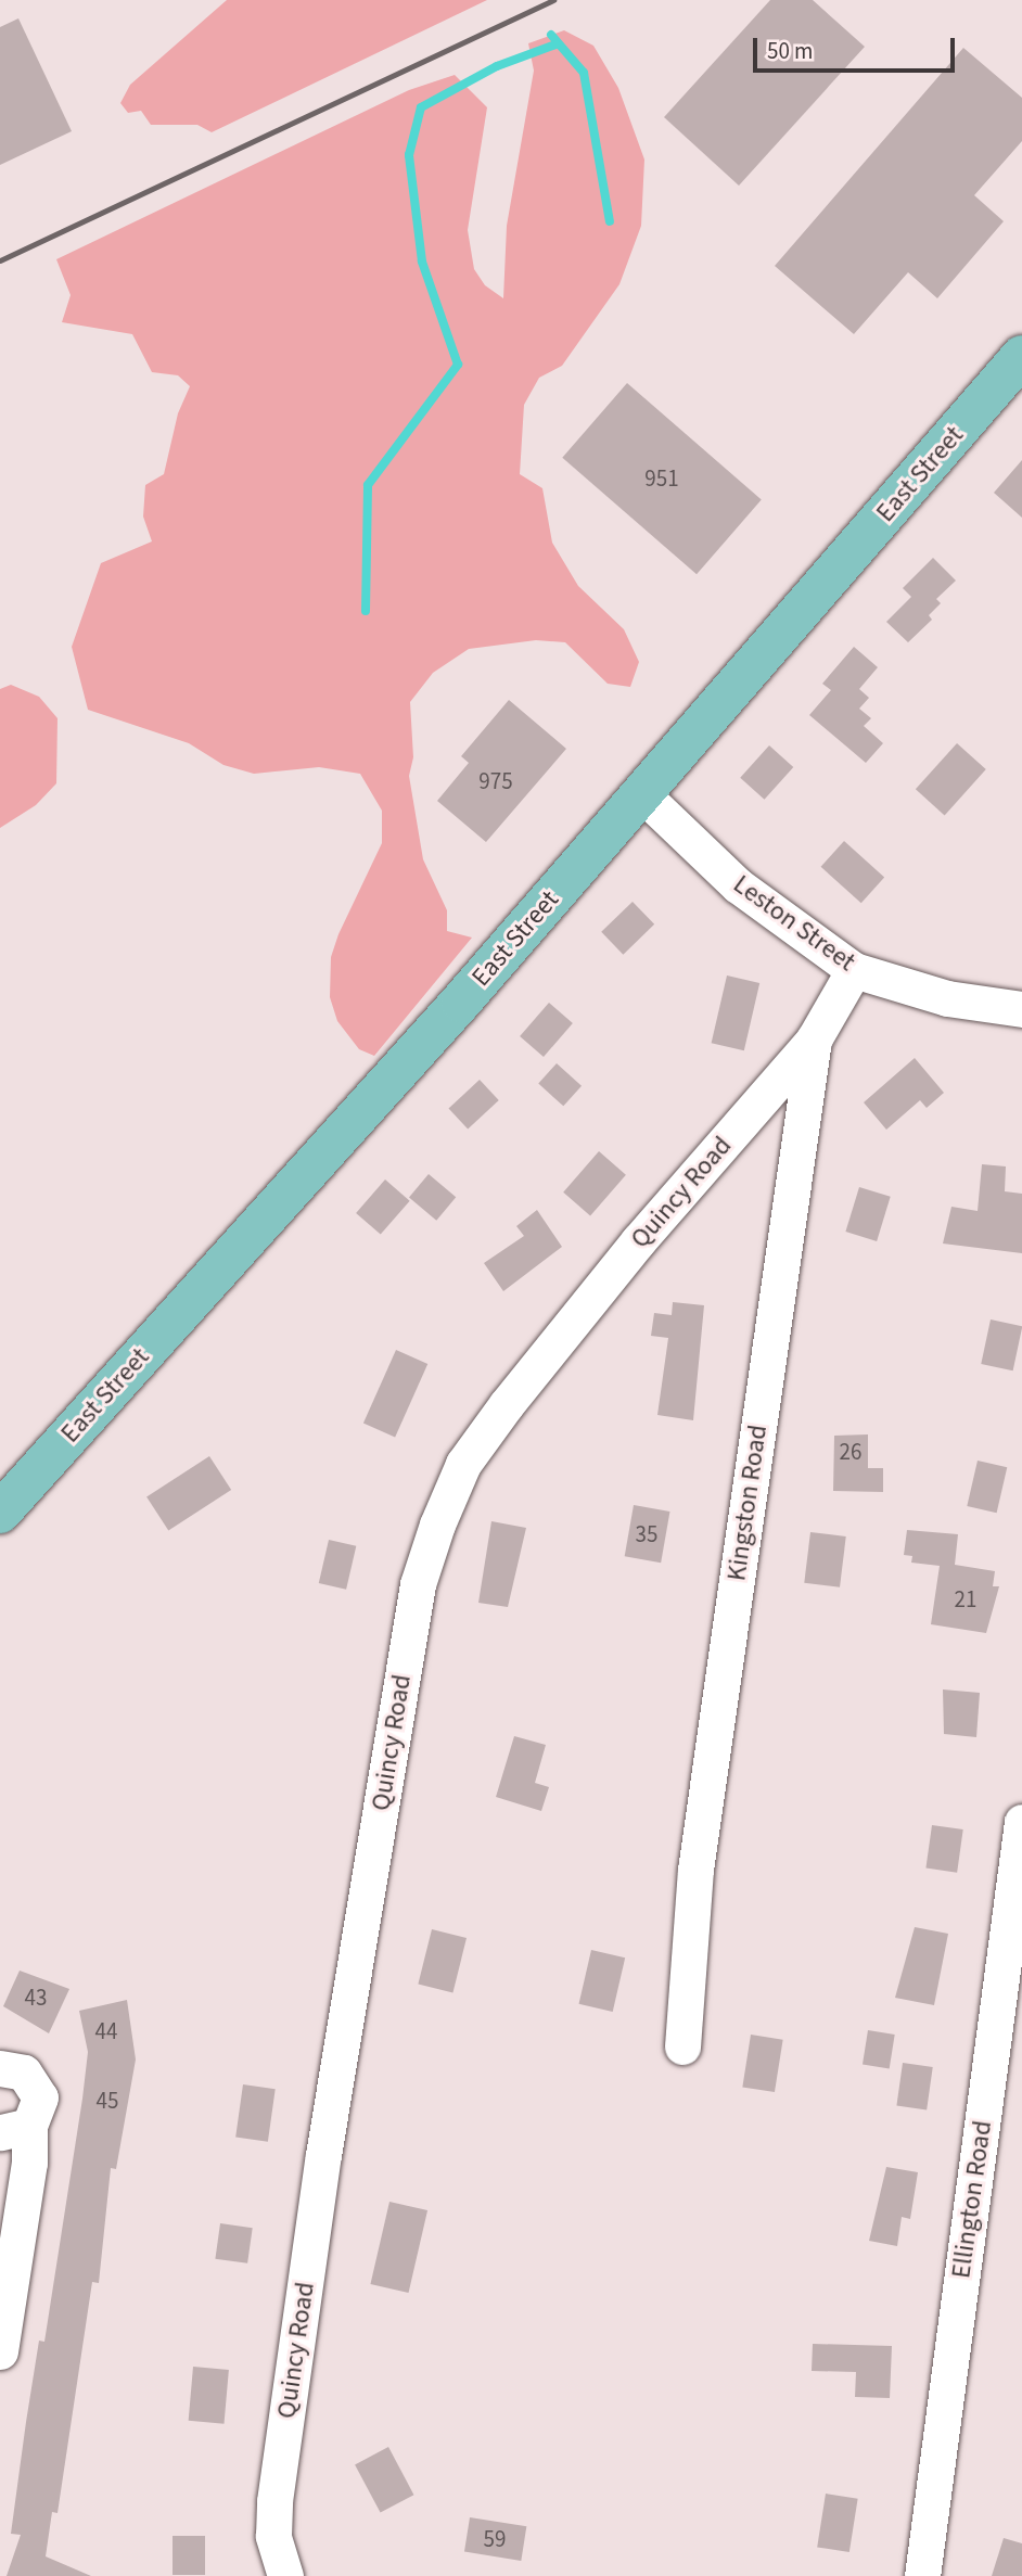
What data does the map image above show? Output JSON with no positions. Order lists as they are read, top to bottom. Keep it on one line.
{"streets":{"main road":["East Street"],"street":["Leston Street","Quincy Road","Kingston Road","Ellington Road"]},"crossings":[["East Street","Leston Street"],["Leston Street","Kingston Road"],["Quincy Road","Kingston Road"]],"house_numbers":["951","975","26","35","21","43","44","45","59"],"scale_bar":"50 m"}
